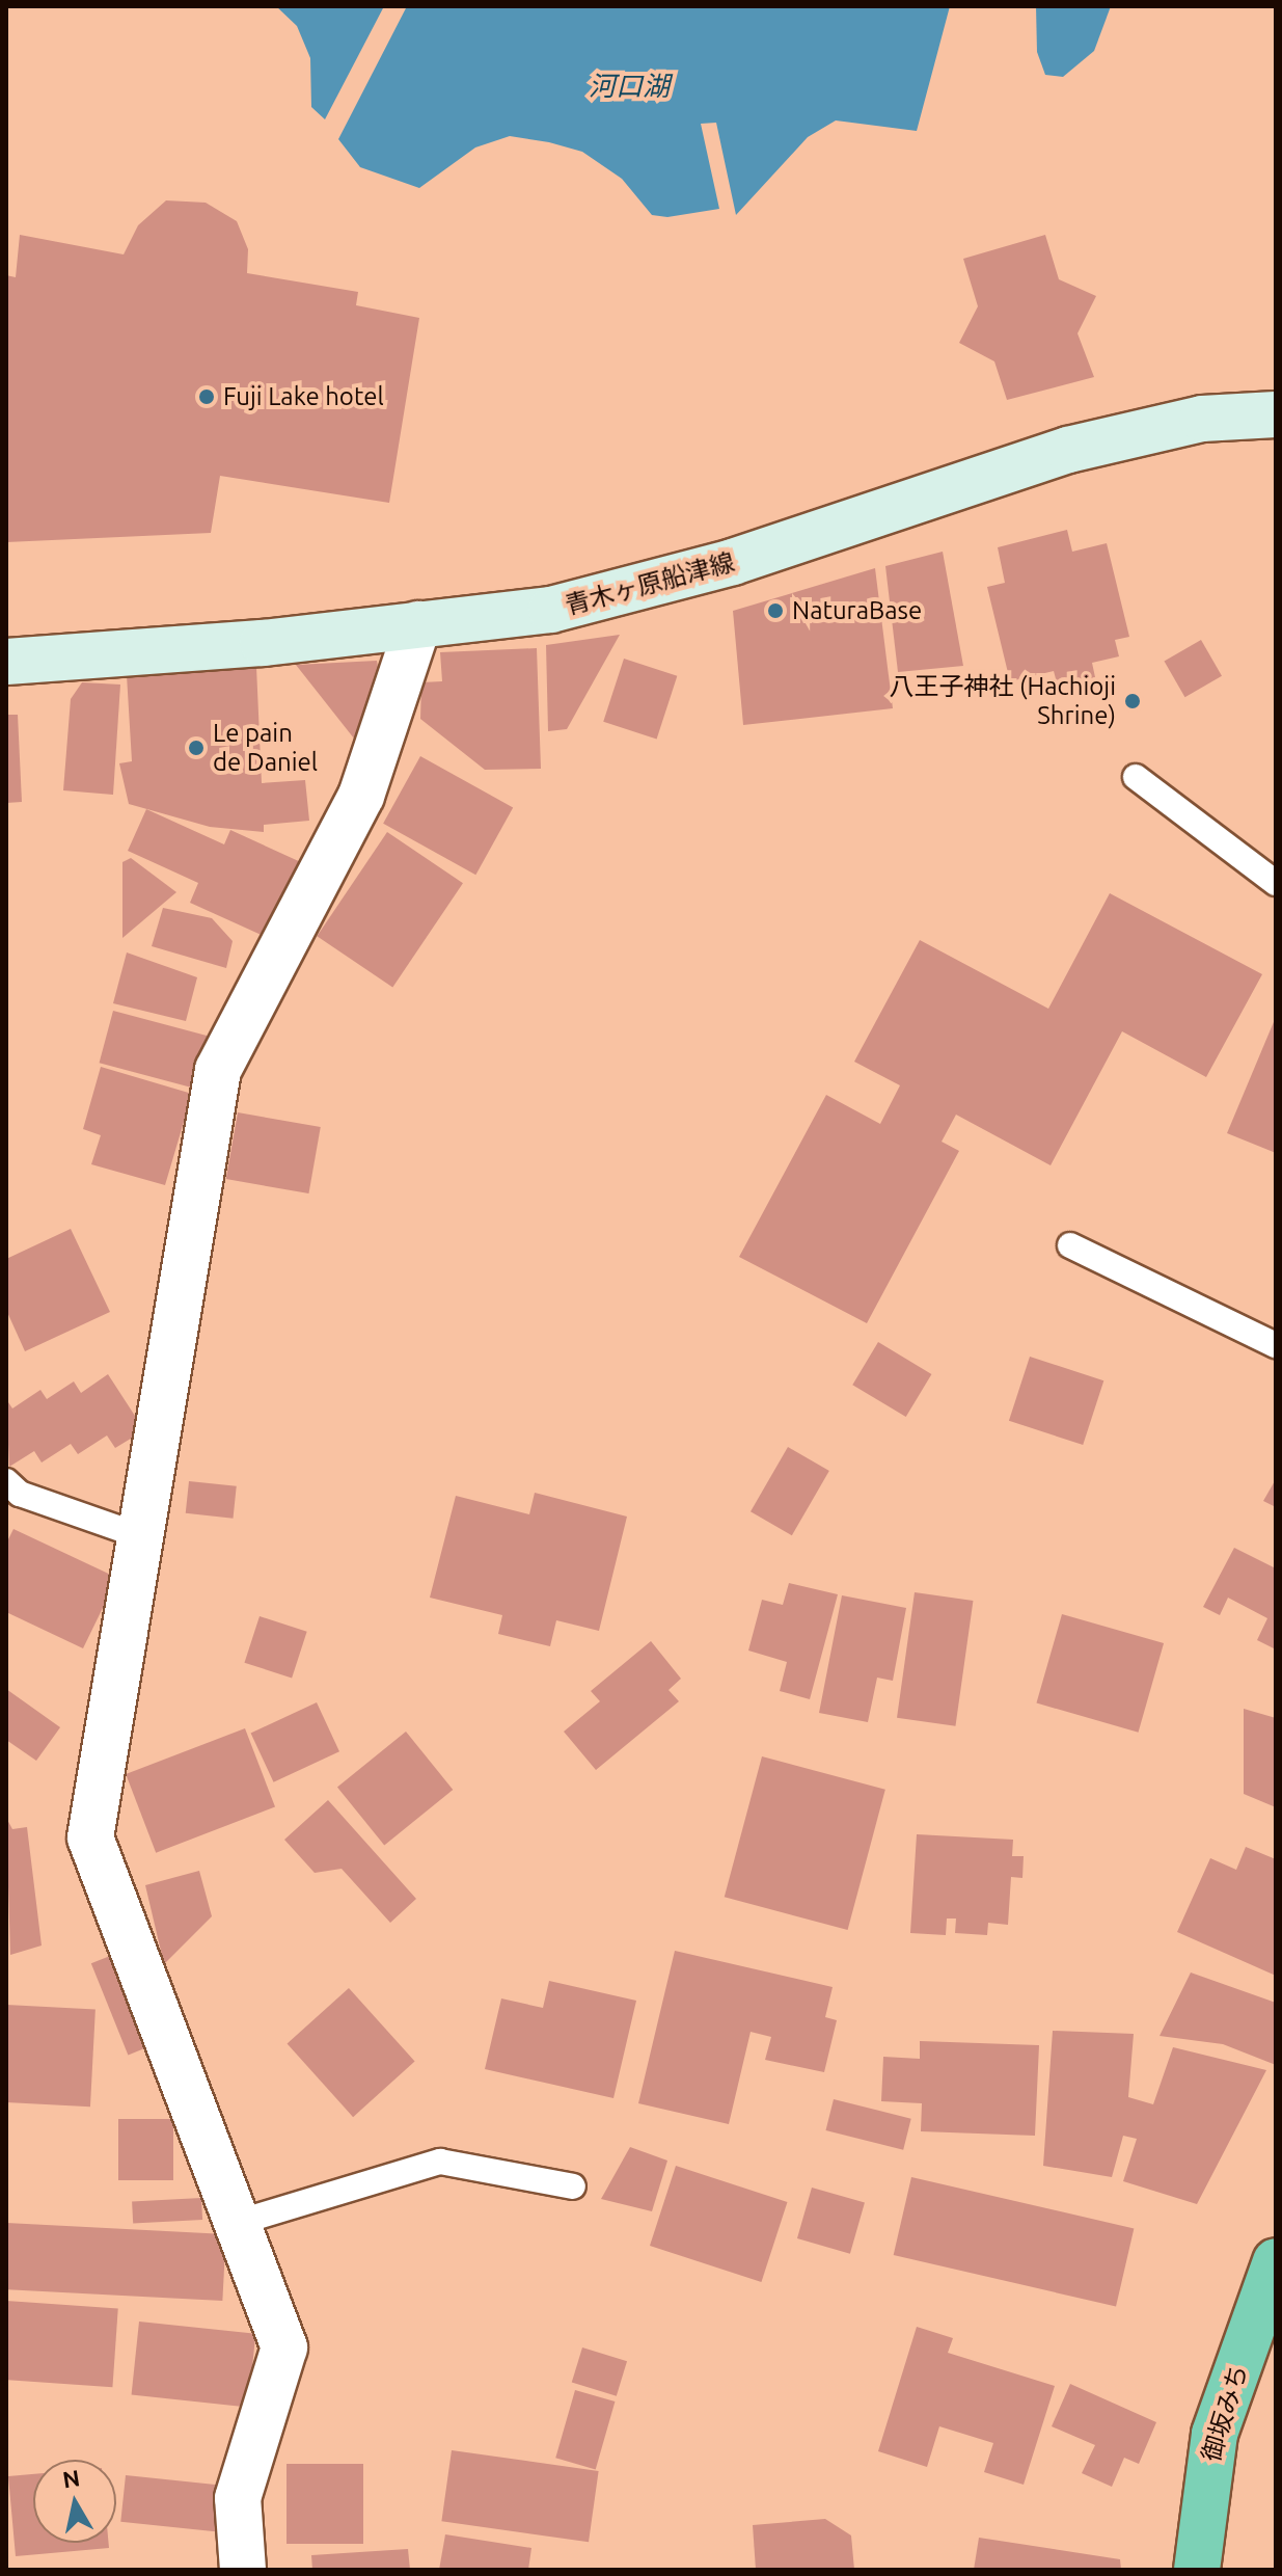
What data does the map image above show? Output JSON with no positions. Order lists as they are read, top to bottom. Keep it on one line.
{"streets":{"highway":["御坂みち"],"main road":["青木ヶ原船津線"]},"water":["河口湖"],"places":["Fuji Lake hotel","NaturaBase","八王子神社 (Hachioji Shrine)","Le pain de Daniel"],"north":"top"}
